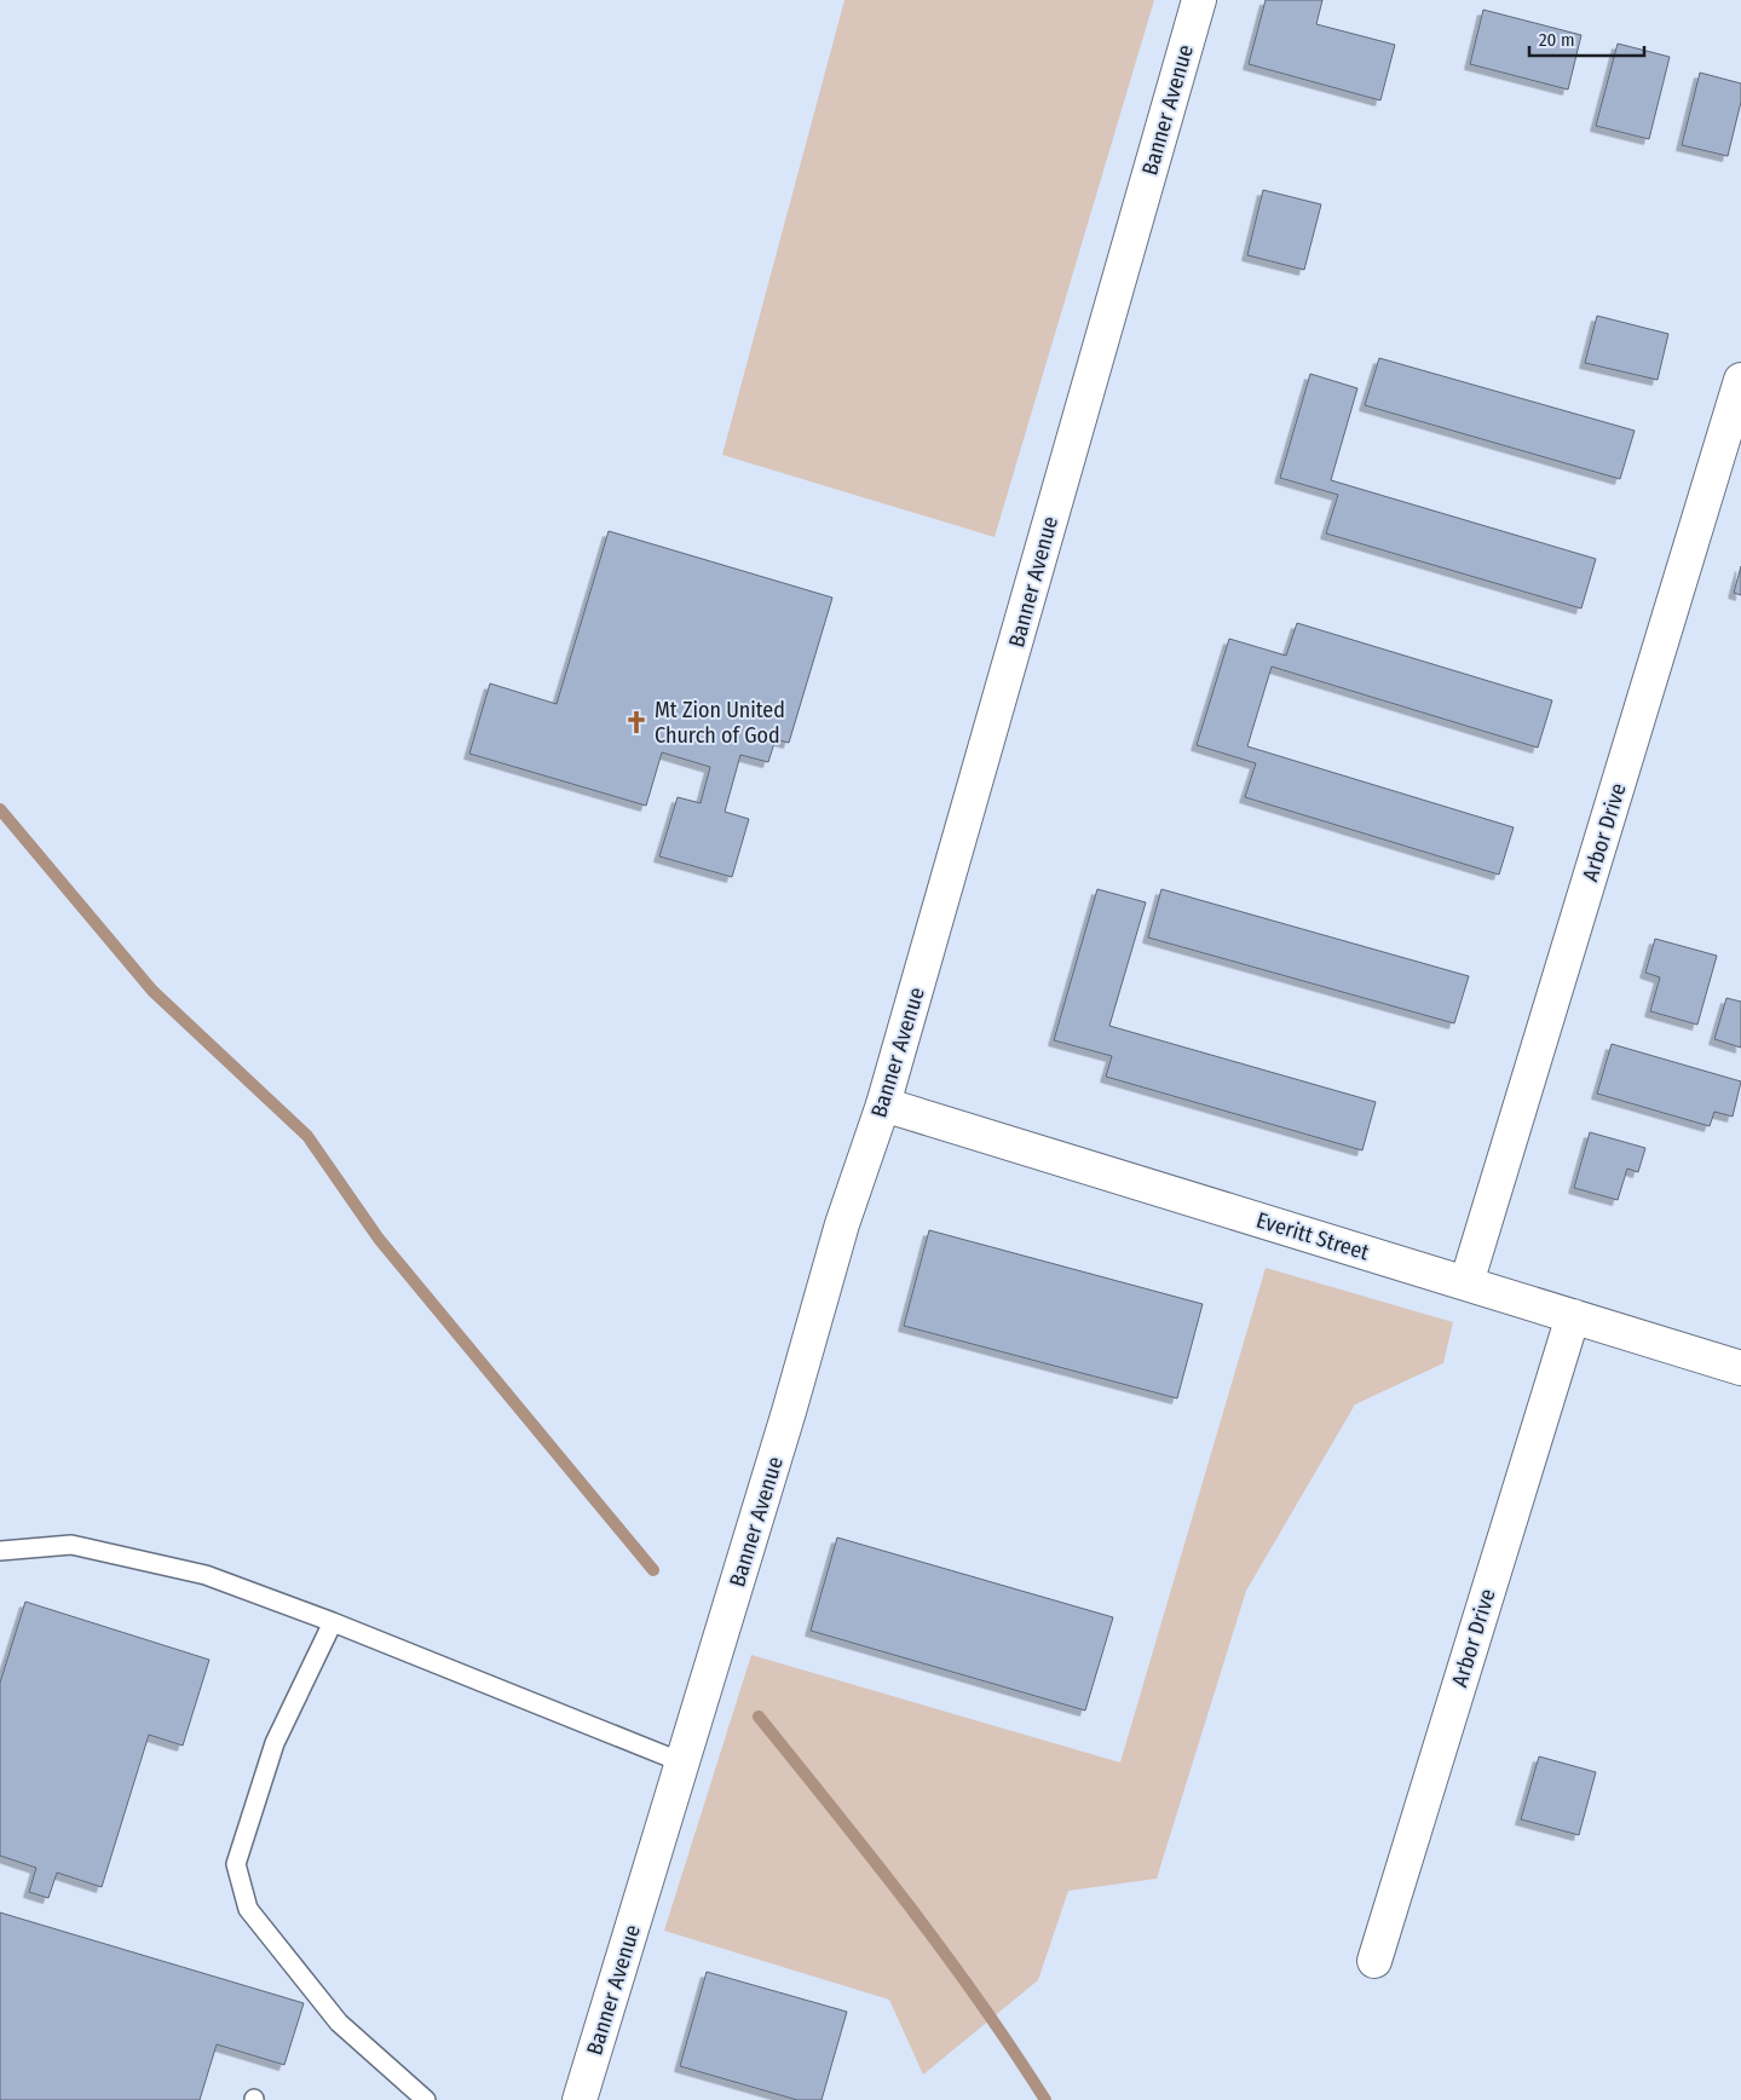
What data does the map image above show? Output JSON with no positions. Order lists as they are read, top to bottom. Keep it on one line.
{"streets":{"street":["Banner Avenue","Arbor Drive","Everitt Street"]},"crossings":[["Banner Avenue","Everitt Street"],["Arbor Drive","Everitt Street"]],"places":{"church":["Mt Zion United Church of God"]},"scale_bar":"20 m"}
